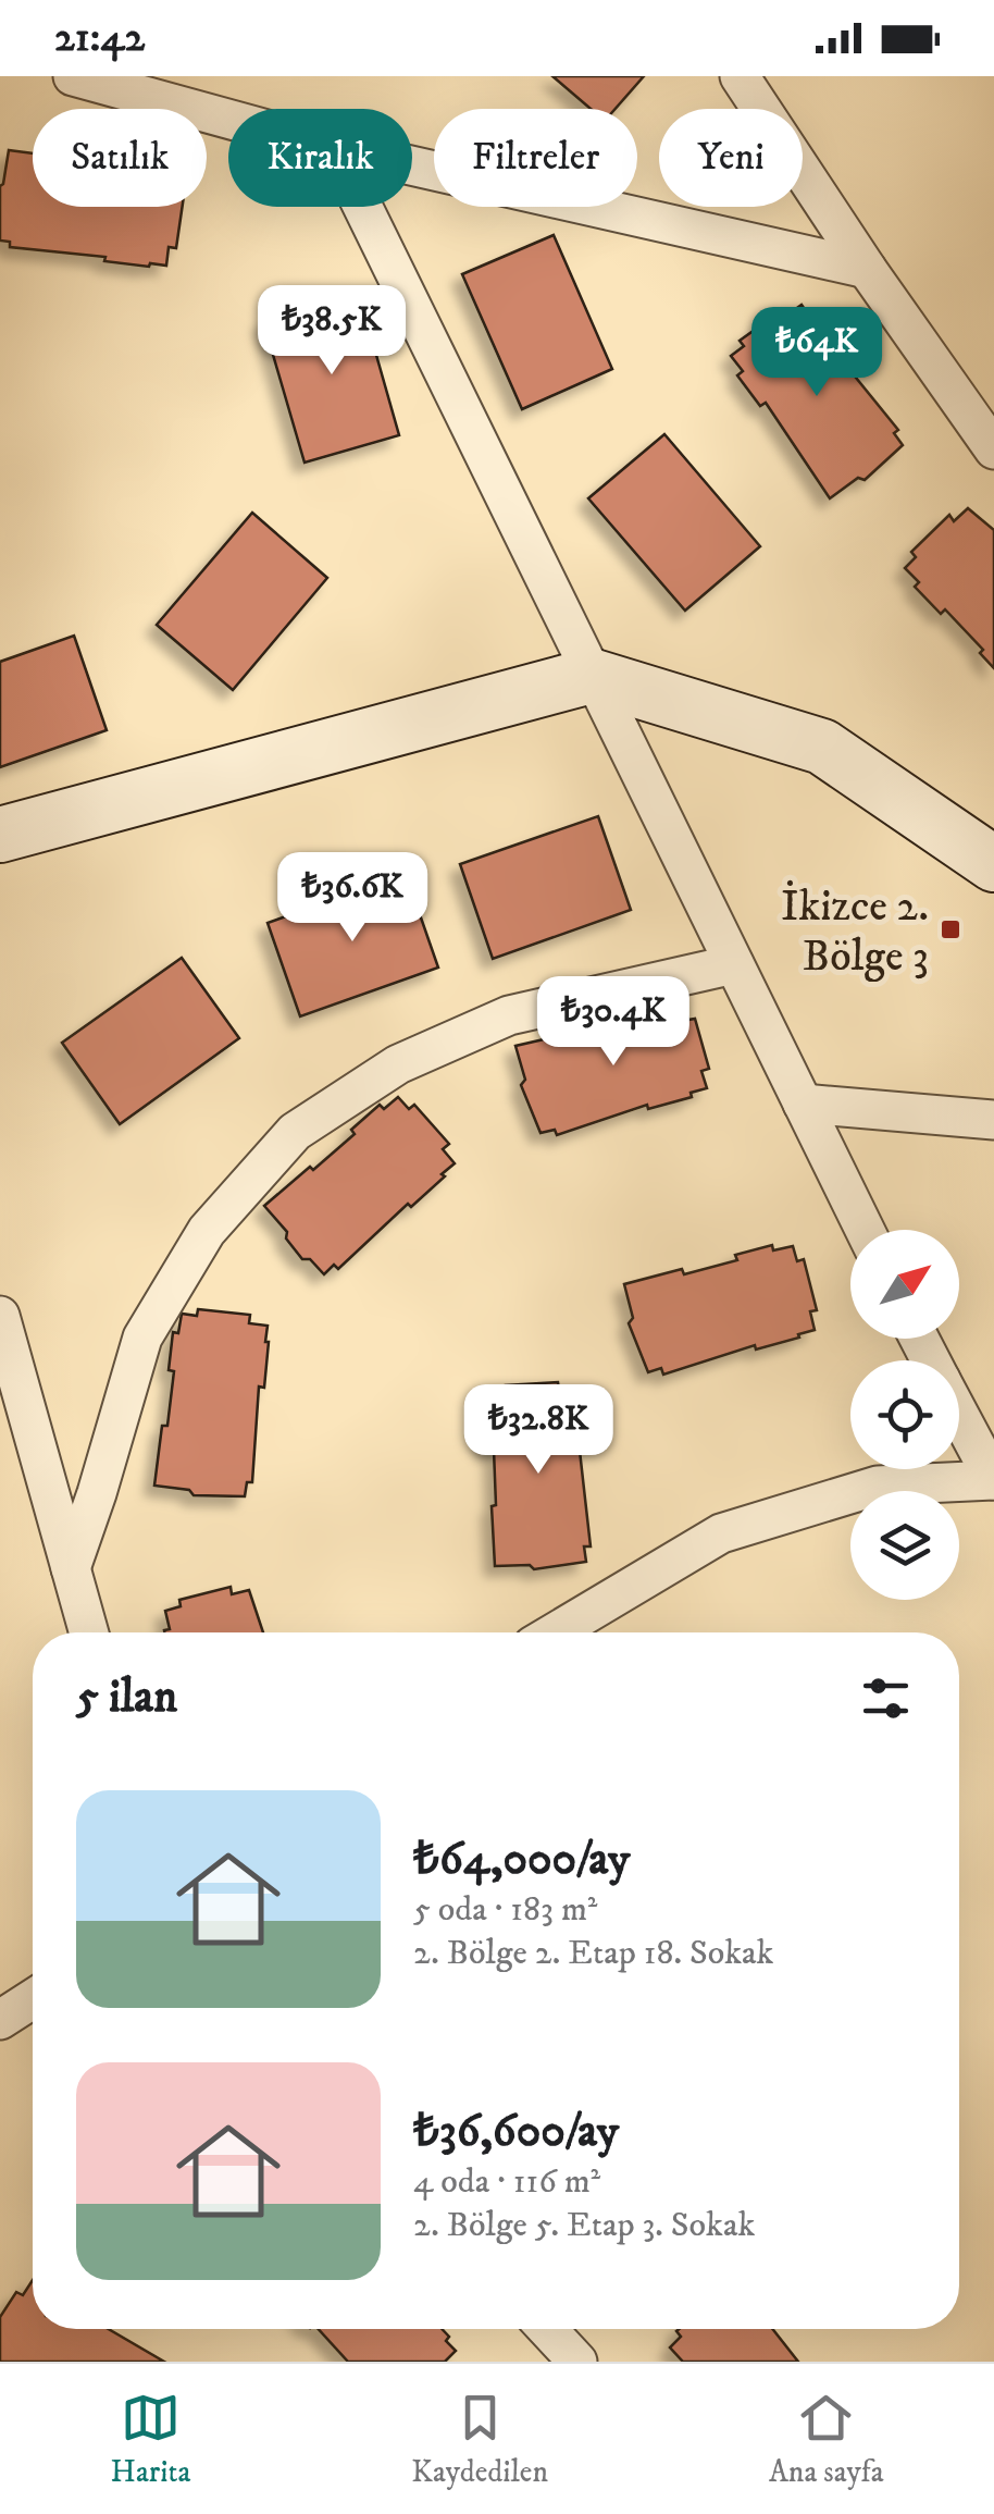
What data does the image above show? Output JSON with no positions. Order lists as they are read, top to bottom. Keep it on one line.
{"places":{"transit":["İkizce 2. Bölge 3"]},"north":"top right","page":{"status":"21:42","chip":["Satılık","Kiralık","Filtreler","Yeni"],"price":["₺38.5K","₺64K","₺36.6K","₺30.4K","₺32.8K"],"heading":"5 ilan","list":[{"name":"₺64,000/ay","note":"5 oda · 183 m² · 2. Bölge 2. Etap 18. Sokak"},{"name":"₺36,600/ay","note":"4 oda · 116 m² · 2. Bölge 5. Etap 3. Sokak"}],"tabs":["Harita","Kaydedilen","Ana sayfa"]}}
